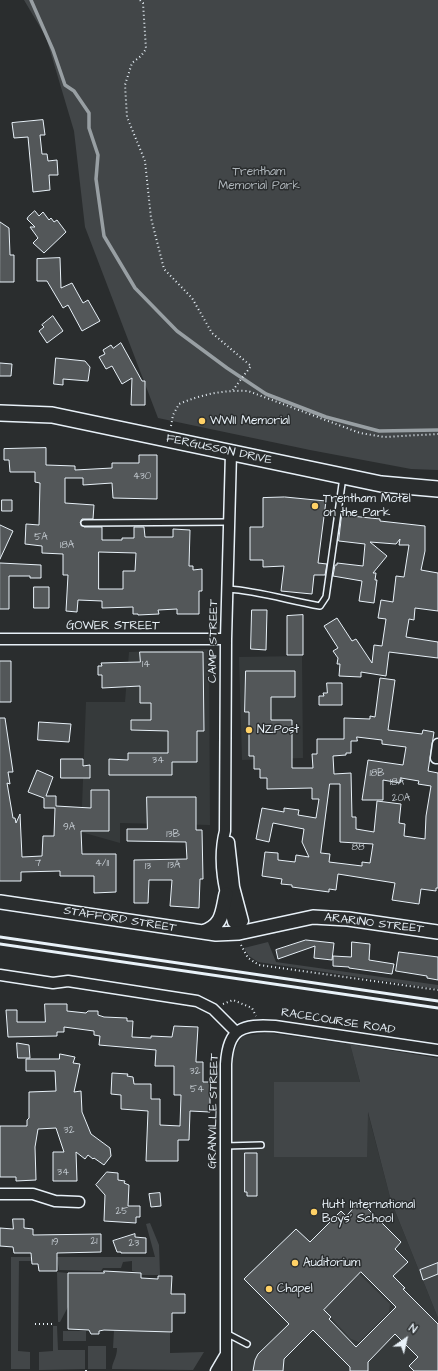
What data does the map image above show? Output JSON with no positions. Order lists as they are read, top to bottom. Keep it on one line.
{"streets":{"main road":["FERGUSSON DRIVE"],"street":["GOWER STREET","CAMP STREET","STAFFORD STREET","ARARINO STREET","RACECOURSE ROAD","GRANVILLE STREET"]},"crossings":[["FERGUSSON DRIVE","CAMP STREET"],["GOWER STREET","CAMP STREET"],["CAMP STREET","STAFFORD STREET"],["CAMP STREET","ARARINO STREET"],["STAFFORD STREET","ARARINO STREET"],["RACECOURSE ROAD","GRANVILLE STREET"]],"parks":["Trentham Memorial Park"],"places":["WWII Memorial","Trentham Motel on the Park","NZPost","Hutt International Boys' School","Auditorium","Chapel"],"house_numbers":["430","5A","18A","14","34","18B","18A","20A","9A","13B","88","7","4/11","13A","13","32","54","32","34","25","21","19","23"],"north":"top right"}
